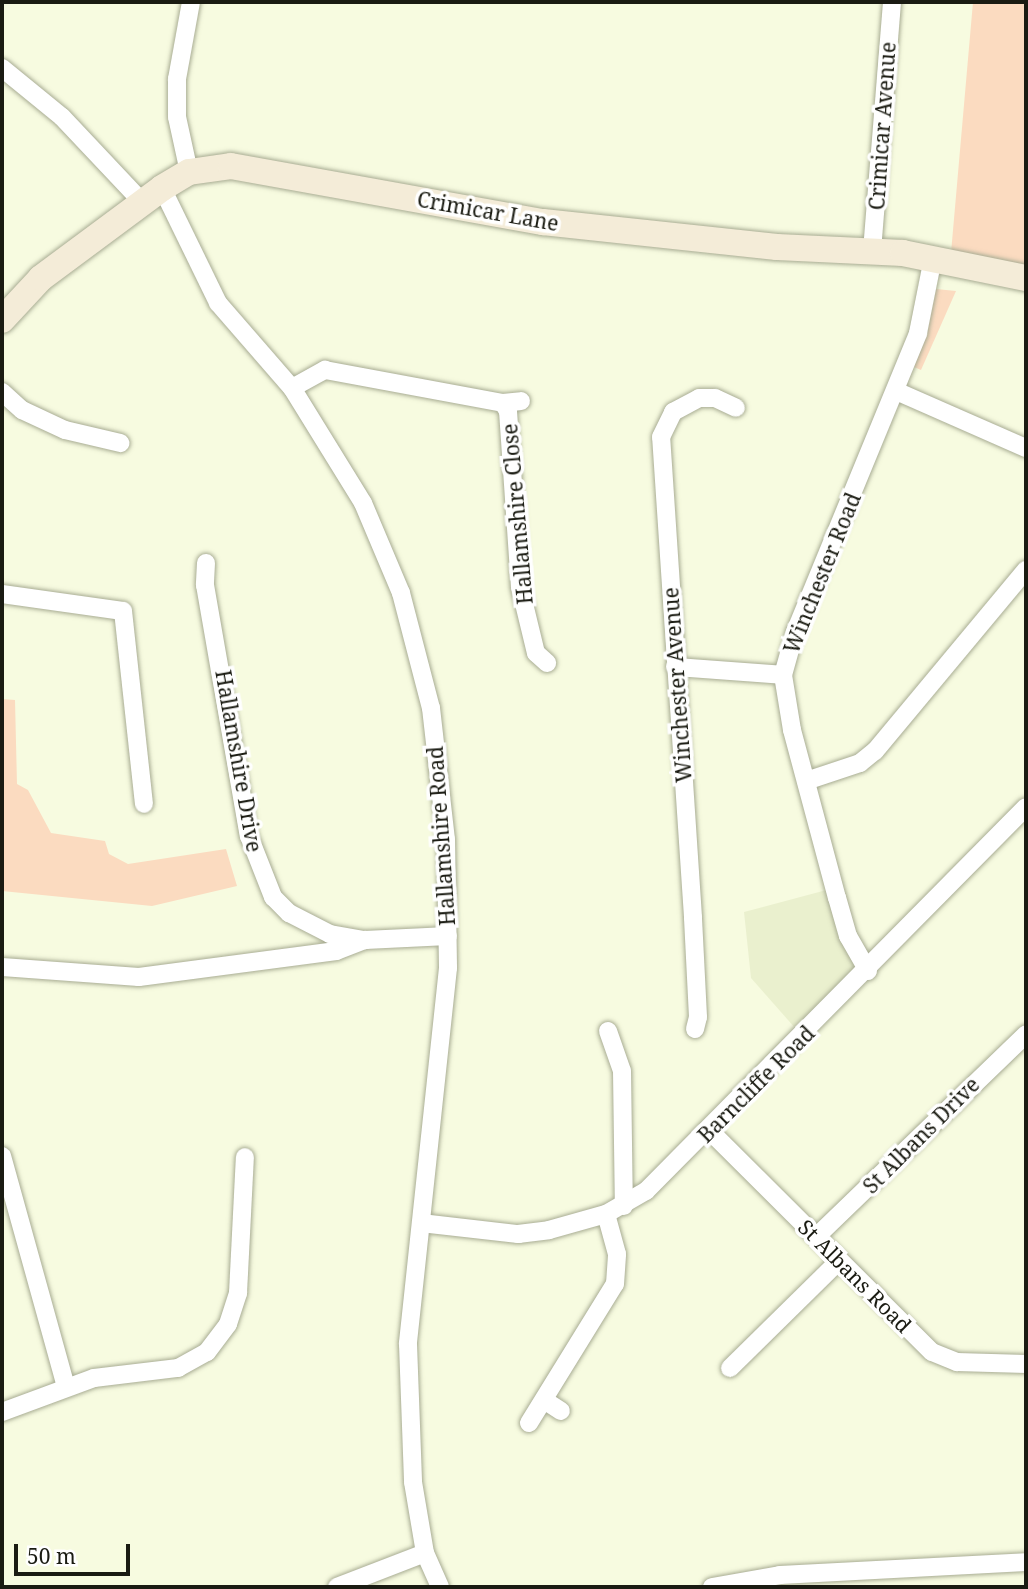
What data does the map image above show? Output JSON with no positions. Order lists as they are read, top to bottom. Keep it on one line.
{"streets":{"street":["Crimicar Avenue","Crimicar Lane","Hallamshire Close","Winchester Road","Winchester Avenue","Hallamshire Drive","Hallamshire Road","Barncliffe Road","St Albans Drive","St Albans Road"]},"crossings":[["Crimicar Avenue","Crimicar Lane"],["Crimicar Lane","Winchester Road"],["Crimicar Lane","Hallamshire Road"],["Hallamshire Close","Hallamshire Road"],["Winchester Road","Barncliffe Road"],["Hallamshire Drive","Hallamshire Road"],["Hallamshire Road","Barncliffe Road"],["Barncliffe Road","St Albans Road"],["St Albans Drive","St Albans Road"]],"scale_bar":"50 m"}
